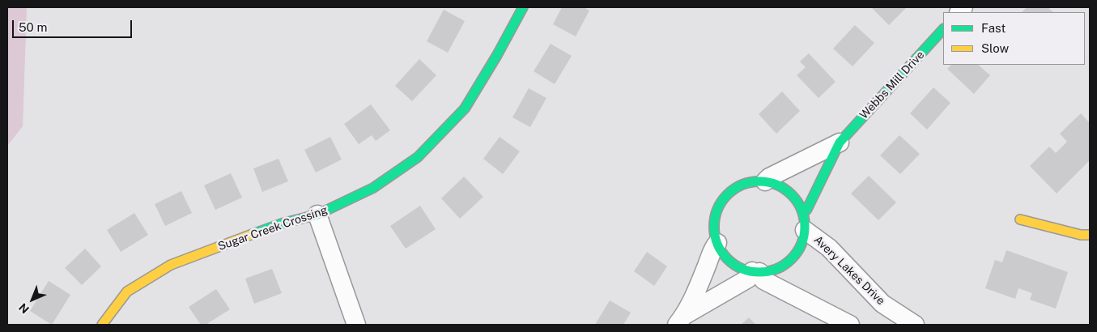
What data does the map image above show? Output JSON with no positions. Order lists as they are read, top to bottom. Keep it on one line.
{"streets":{"street":["Webbs Mill Drive","Sugar Creek Crossing","Avery Lakes Drive"]},"crossings":[["Webbs Mill Drive","Avery Lakes Drive"]],"legend":["Fast","Slow"],"scale_bar":"50 m","north":"bottom left"}
